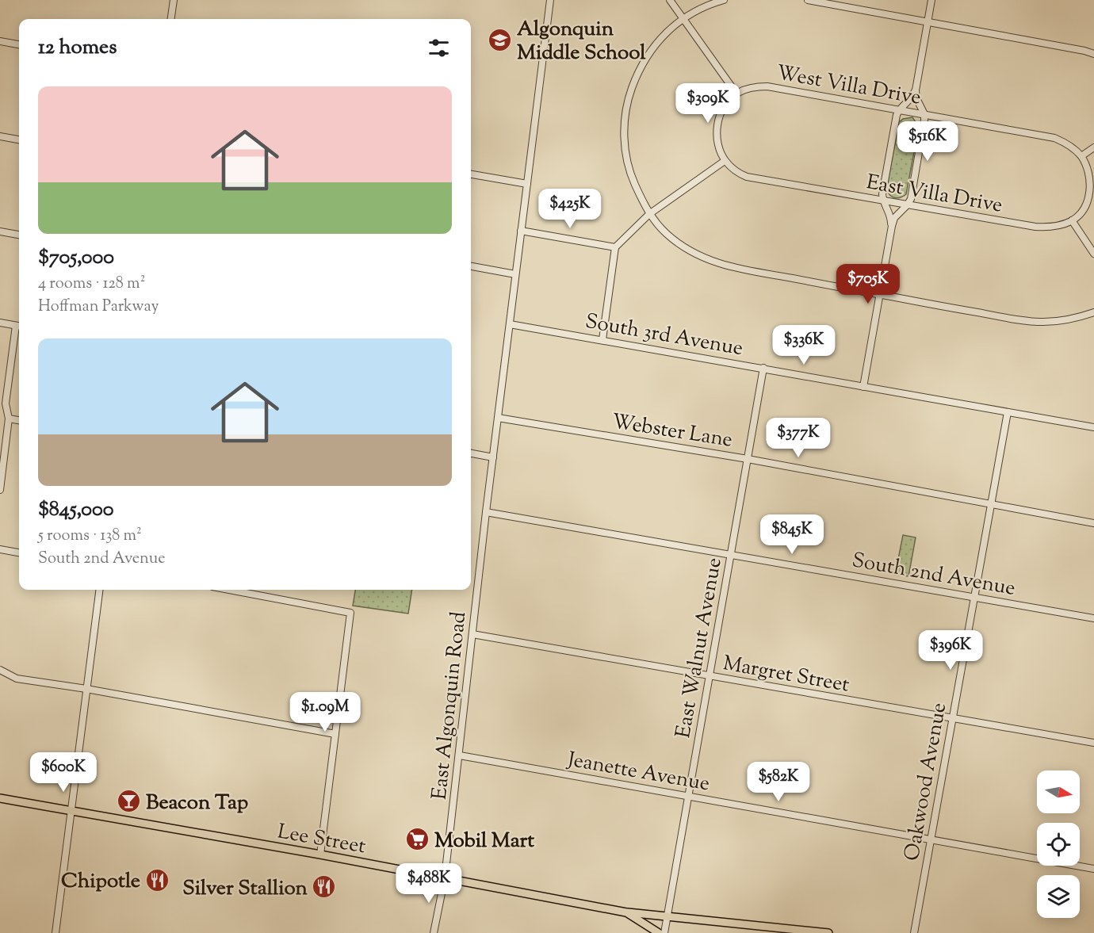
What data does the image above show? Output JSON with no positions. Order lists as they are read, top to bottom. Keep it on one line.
{"streets":{"main road":["Lee Street"],"street":["West Villa Drive","East Villa Drive","South 3rd Avenue","Webster Lane","South 2nd Avenue","East Walnut Avenue","Margret Street","East Algonquin Road","Jeanette Avenue","Oakwood Avenue"]},"crossings":[["South 3rd Avenue","East Walnut Avenue"],["South 3rd Avenue","East Algonquin Road"],["South 3rd Avenue","Oakwood Avenue"],["Webster Lane","East Walnut Avenue"],["Webster Lane","East Algonquin Road"],["Webster Lane","Oakwood Avenue"],["South 2nd Avenue","East Walnut Avenue"],["South 2nd Avenue","East Algonquin Road"],["South 2nd Avenue","Oakwood Avenue"],["East Walnut Avenue","Margret Street"],["East Walnut Avenue","Jeanette Avenue"],["Margret Street","East Algonquin Road"],["Margret Street","Oakwood Avenue"],["East Algonquin Road","Jeanette Avenue"],["East Algonquin Road","Lee Street"],["Jeanette Avenue","Oakwood Avenue"]],"places":{"school or university":["Algonquin Middle School"],"bar":["Beacon Tap"],"supermarket":["Mobil Mart"],"restaurant":["Chipotle","Silver Stallion"]},"north":"right","page":{"heading":"12 homes","list":[{"name":"$705,000","note":"4 rooms · 128 m² · Hoffman Parkway"},{"name":"$845,000","note":"5 rooms · 138 m² · South 2nd Avenue"}],"price":["$309K","$516K","$425K","$705K","$336K","$377K","$845K","$396K","$1.09M","$600K","$582K","$488K"]}}
